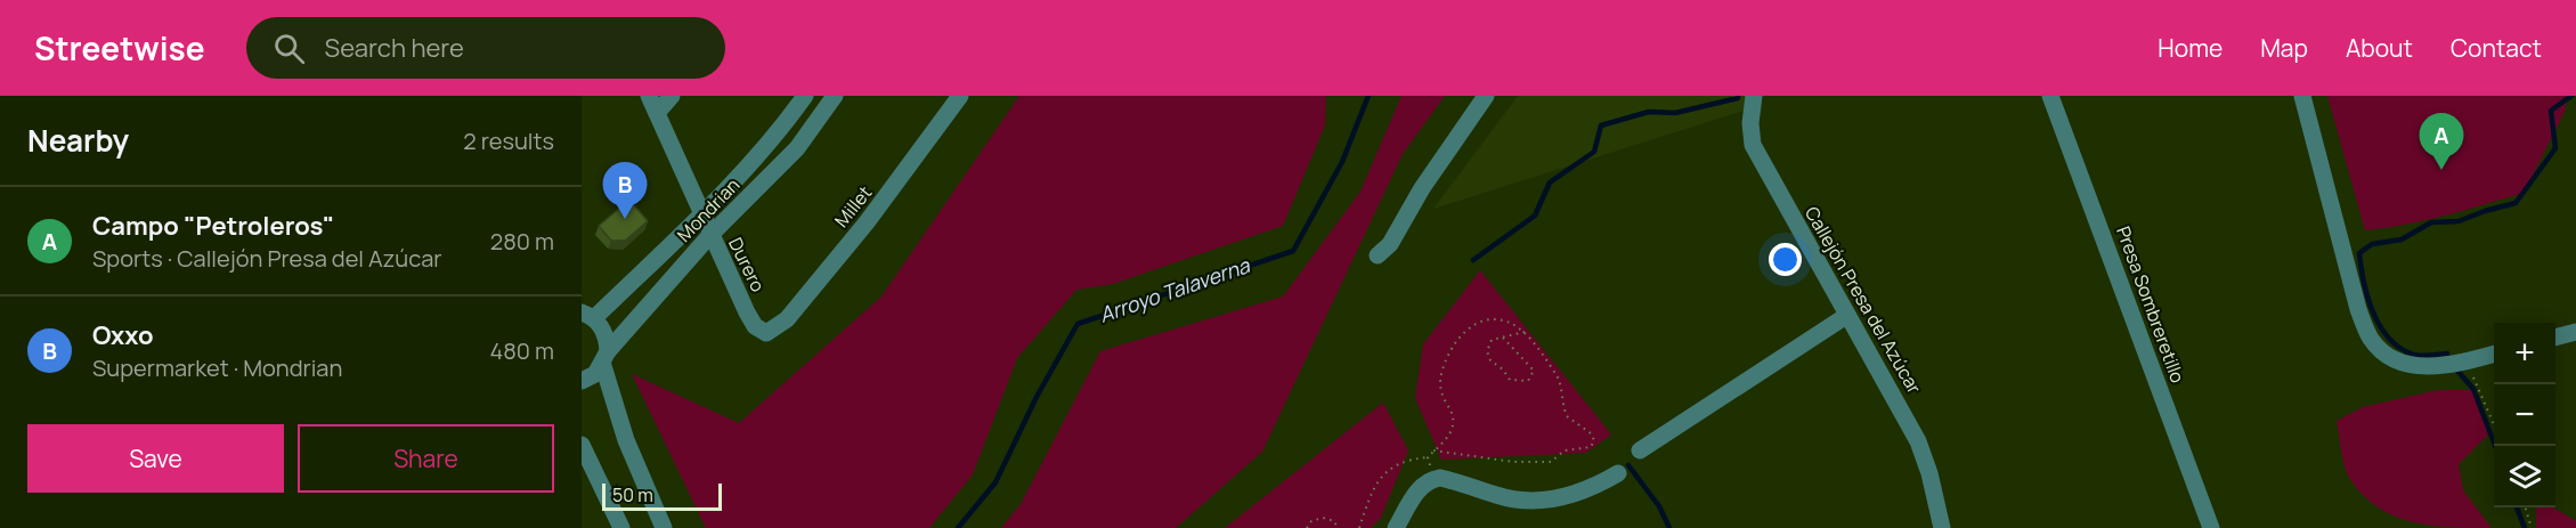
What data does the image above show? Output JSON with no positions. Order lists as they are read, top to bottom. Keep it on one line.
{"streets":{"street":["Millet","Mondrian","Durero","Callejón Presa del Azúcar","Presa Sombreretillo"]},"crossings":[["Millet","Durero"],["Mondrian","Durero"]],"water":["Arroyo Talaverna"],"scale_bar":"50 m","page":{"header":"Streetwise","search":"Search here","nav":["Home","Map","About","Contact"],"heading":["Nearby","2 results"],"pins":["A","B"],"list":[{"mark":"A","name":"Campo \"Petroleros\"","note":"Sports · Callejón Presa del Azúcar","value":"280 m"},{"mark":"B","name":"Oxxo","note":"Supermarket · Mondrian","value":"480 m"}],"map_buttons":["+","−"],"buttons":["Save","Share"],"scale":"50 m"}}
